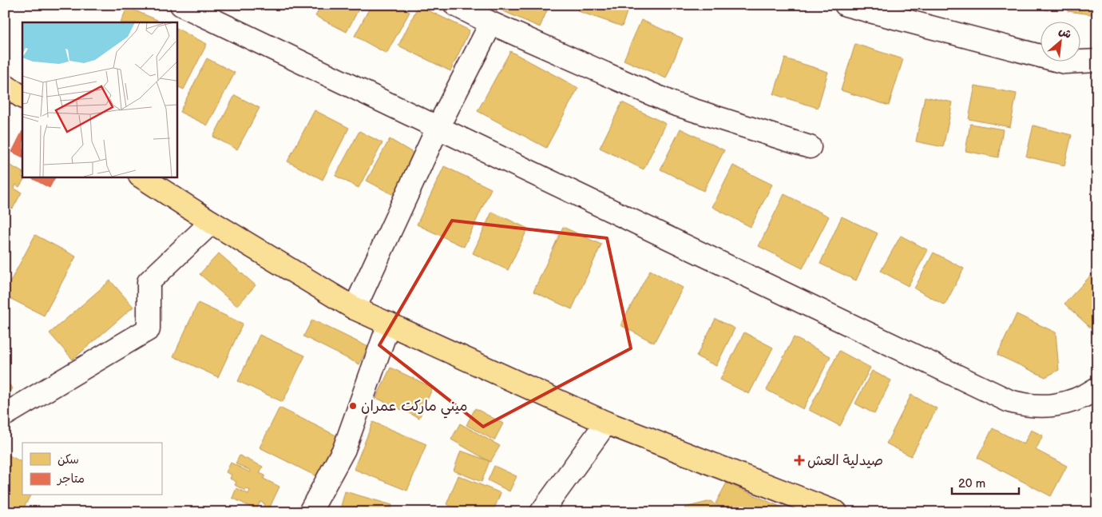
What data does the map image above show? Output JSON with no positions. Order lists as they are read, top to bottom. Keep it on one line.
{"places":{"other":["ميني ماركت عمران"],"health":["صيدلية العش"]},"legend":["سكن","متاجر"],"scale_bar":"20 m","north":"top right"}
